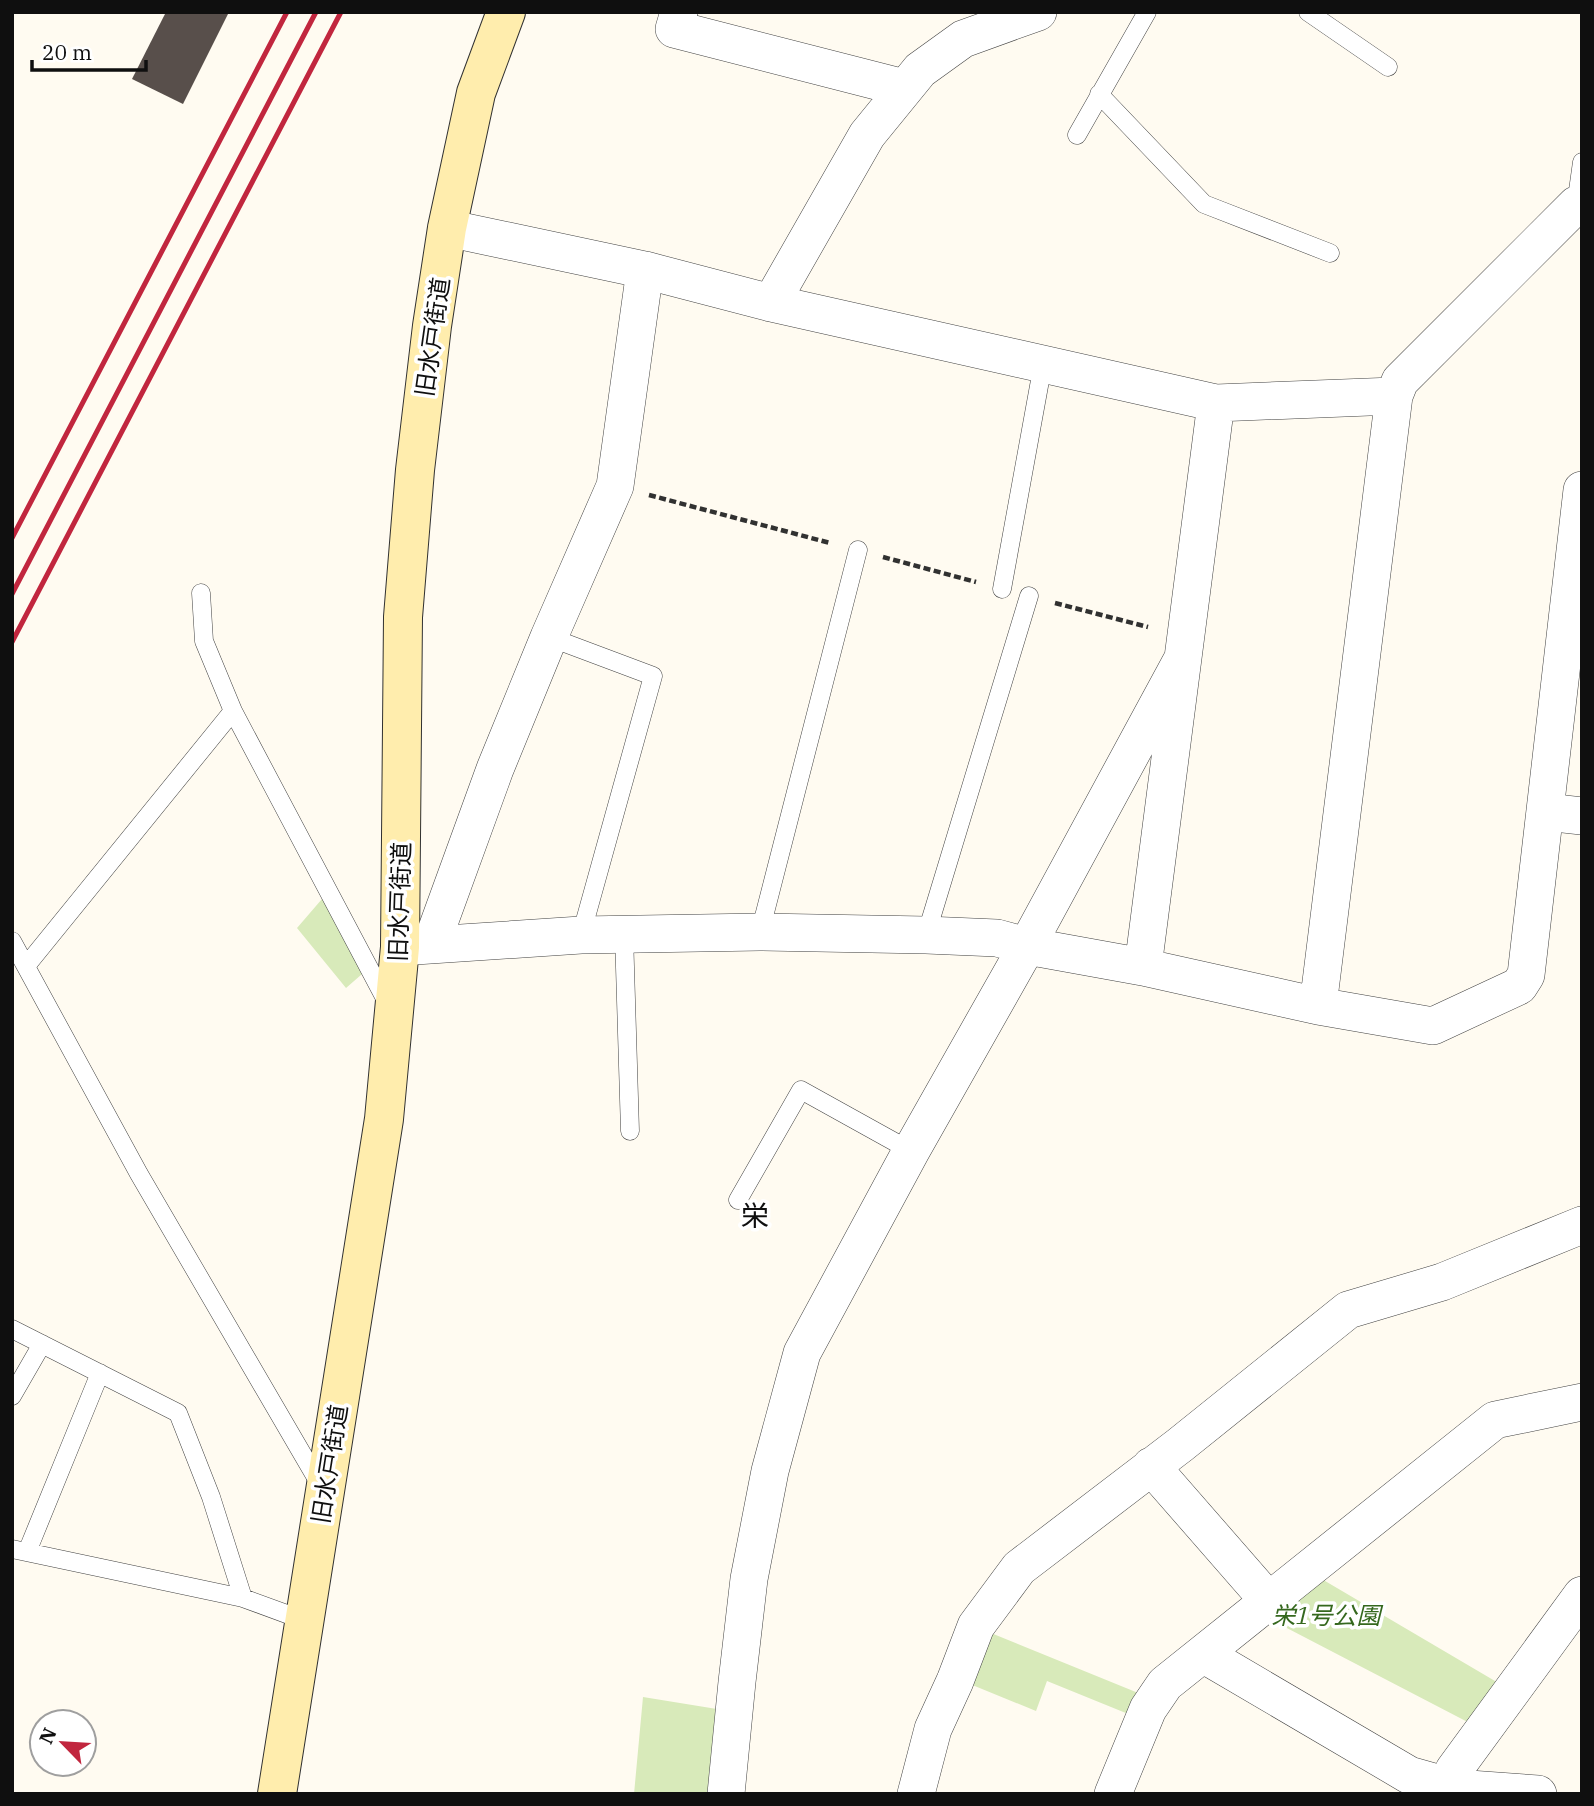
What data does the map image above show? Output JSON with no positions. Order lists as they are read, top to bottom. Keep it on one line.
{"streets":{"street":["旧水戸街道"]},"districts":["栄"],"parks":["栄1号公園"],"scale_bar":"20 m","north":"top left"}
